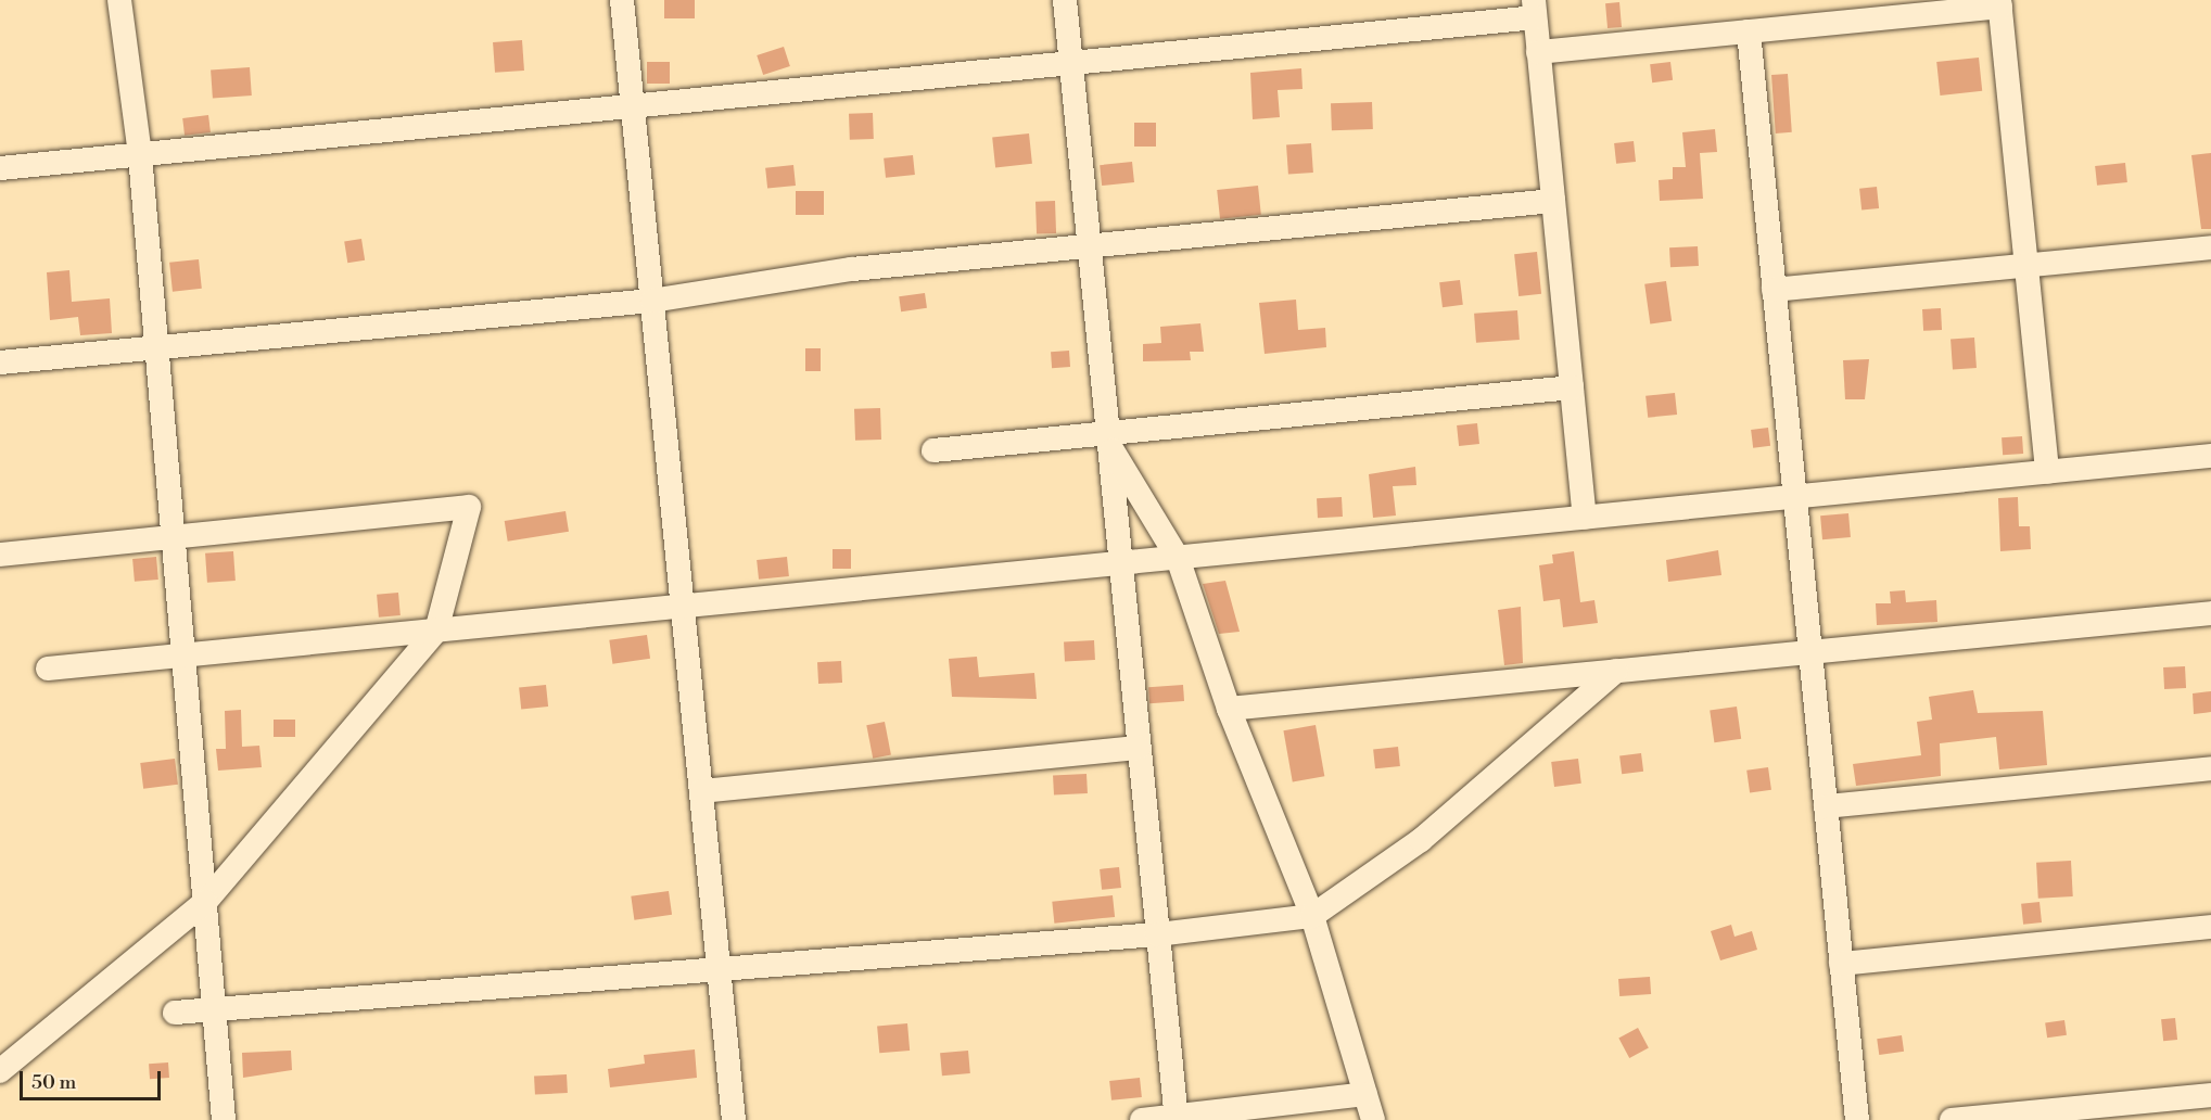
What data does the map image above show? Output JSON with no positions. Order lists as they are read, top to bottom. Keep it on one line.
{"scale_bar":"50 m"}
